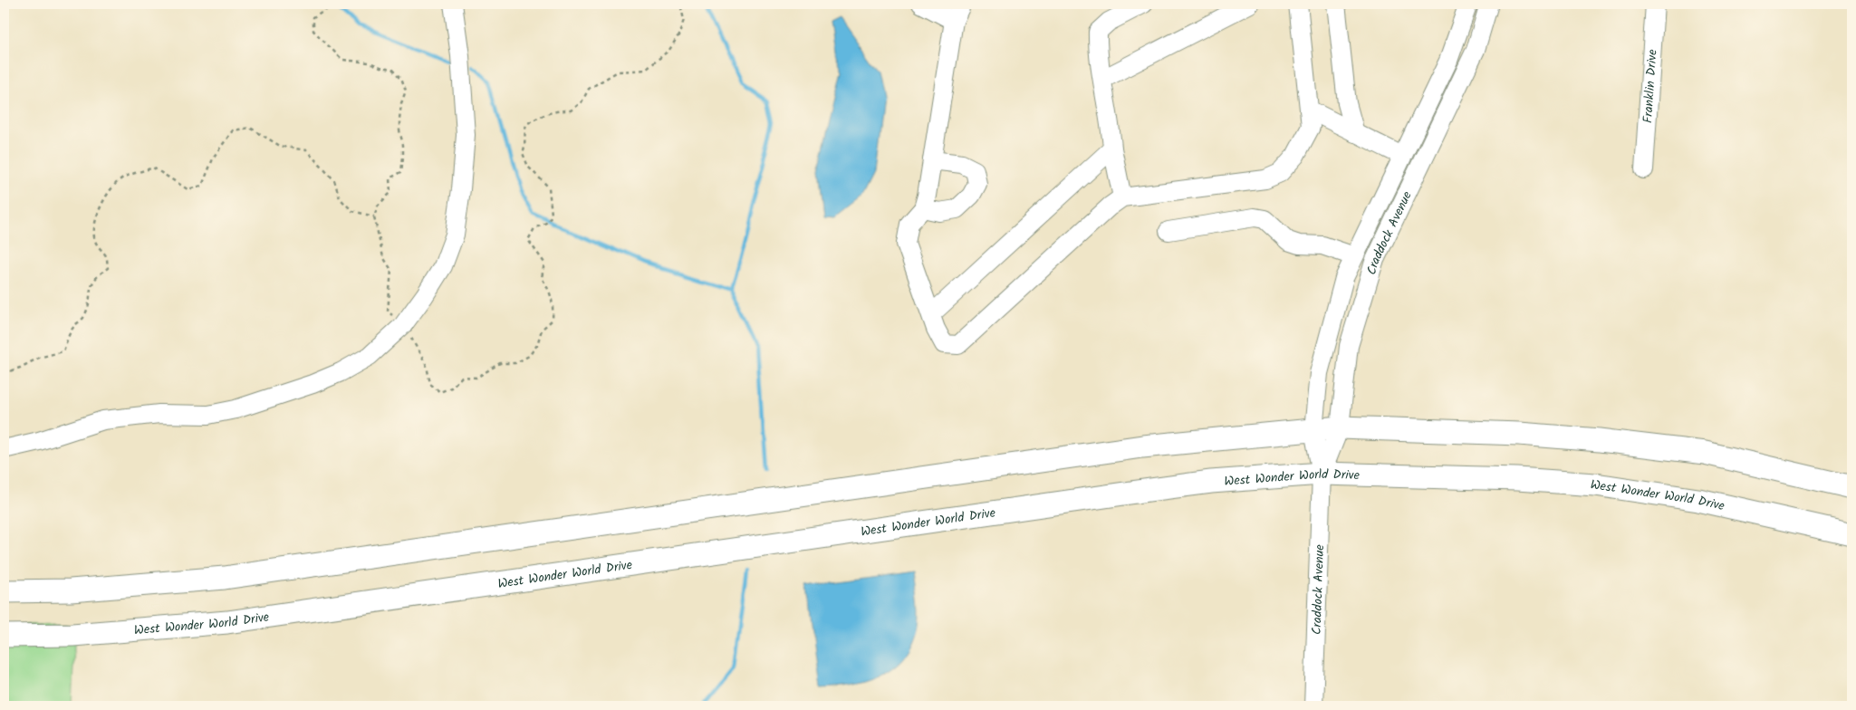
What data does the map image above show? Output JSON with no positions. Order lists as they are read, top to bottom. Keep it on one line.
{"streets":{"main road":["West Wonder World Drive"],"street":["Franklin Drive","Craddock Avenue"]},"crossings":[["Craddock Avenue","West Wonder World Drive"]]}
